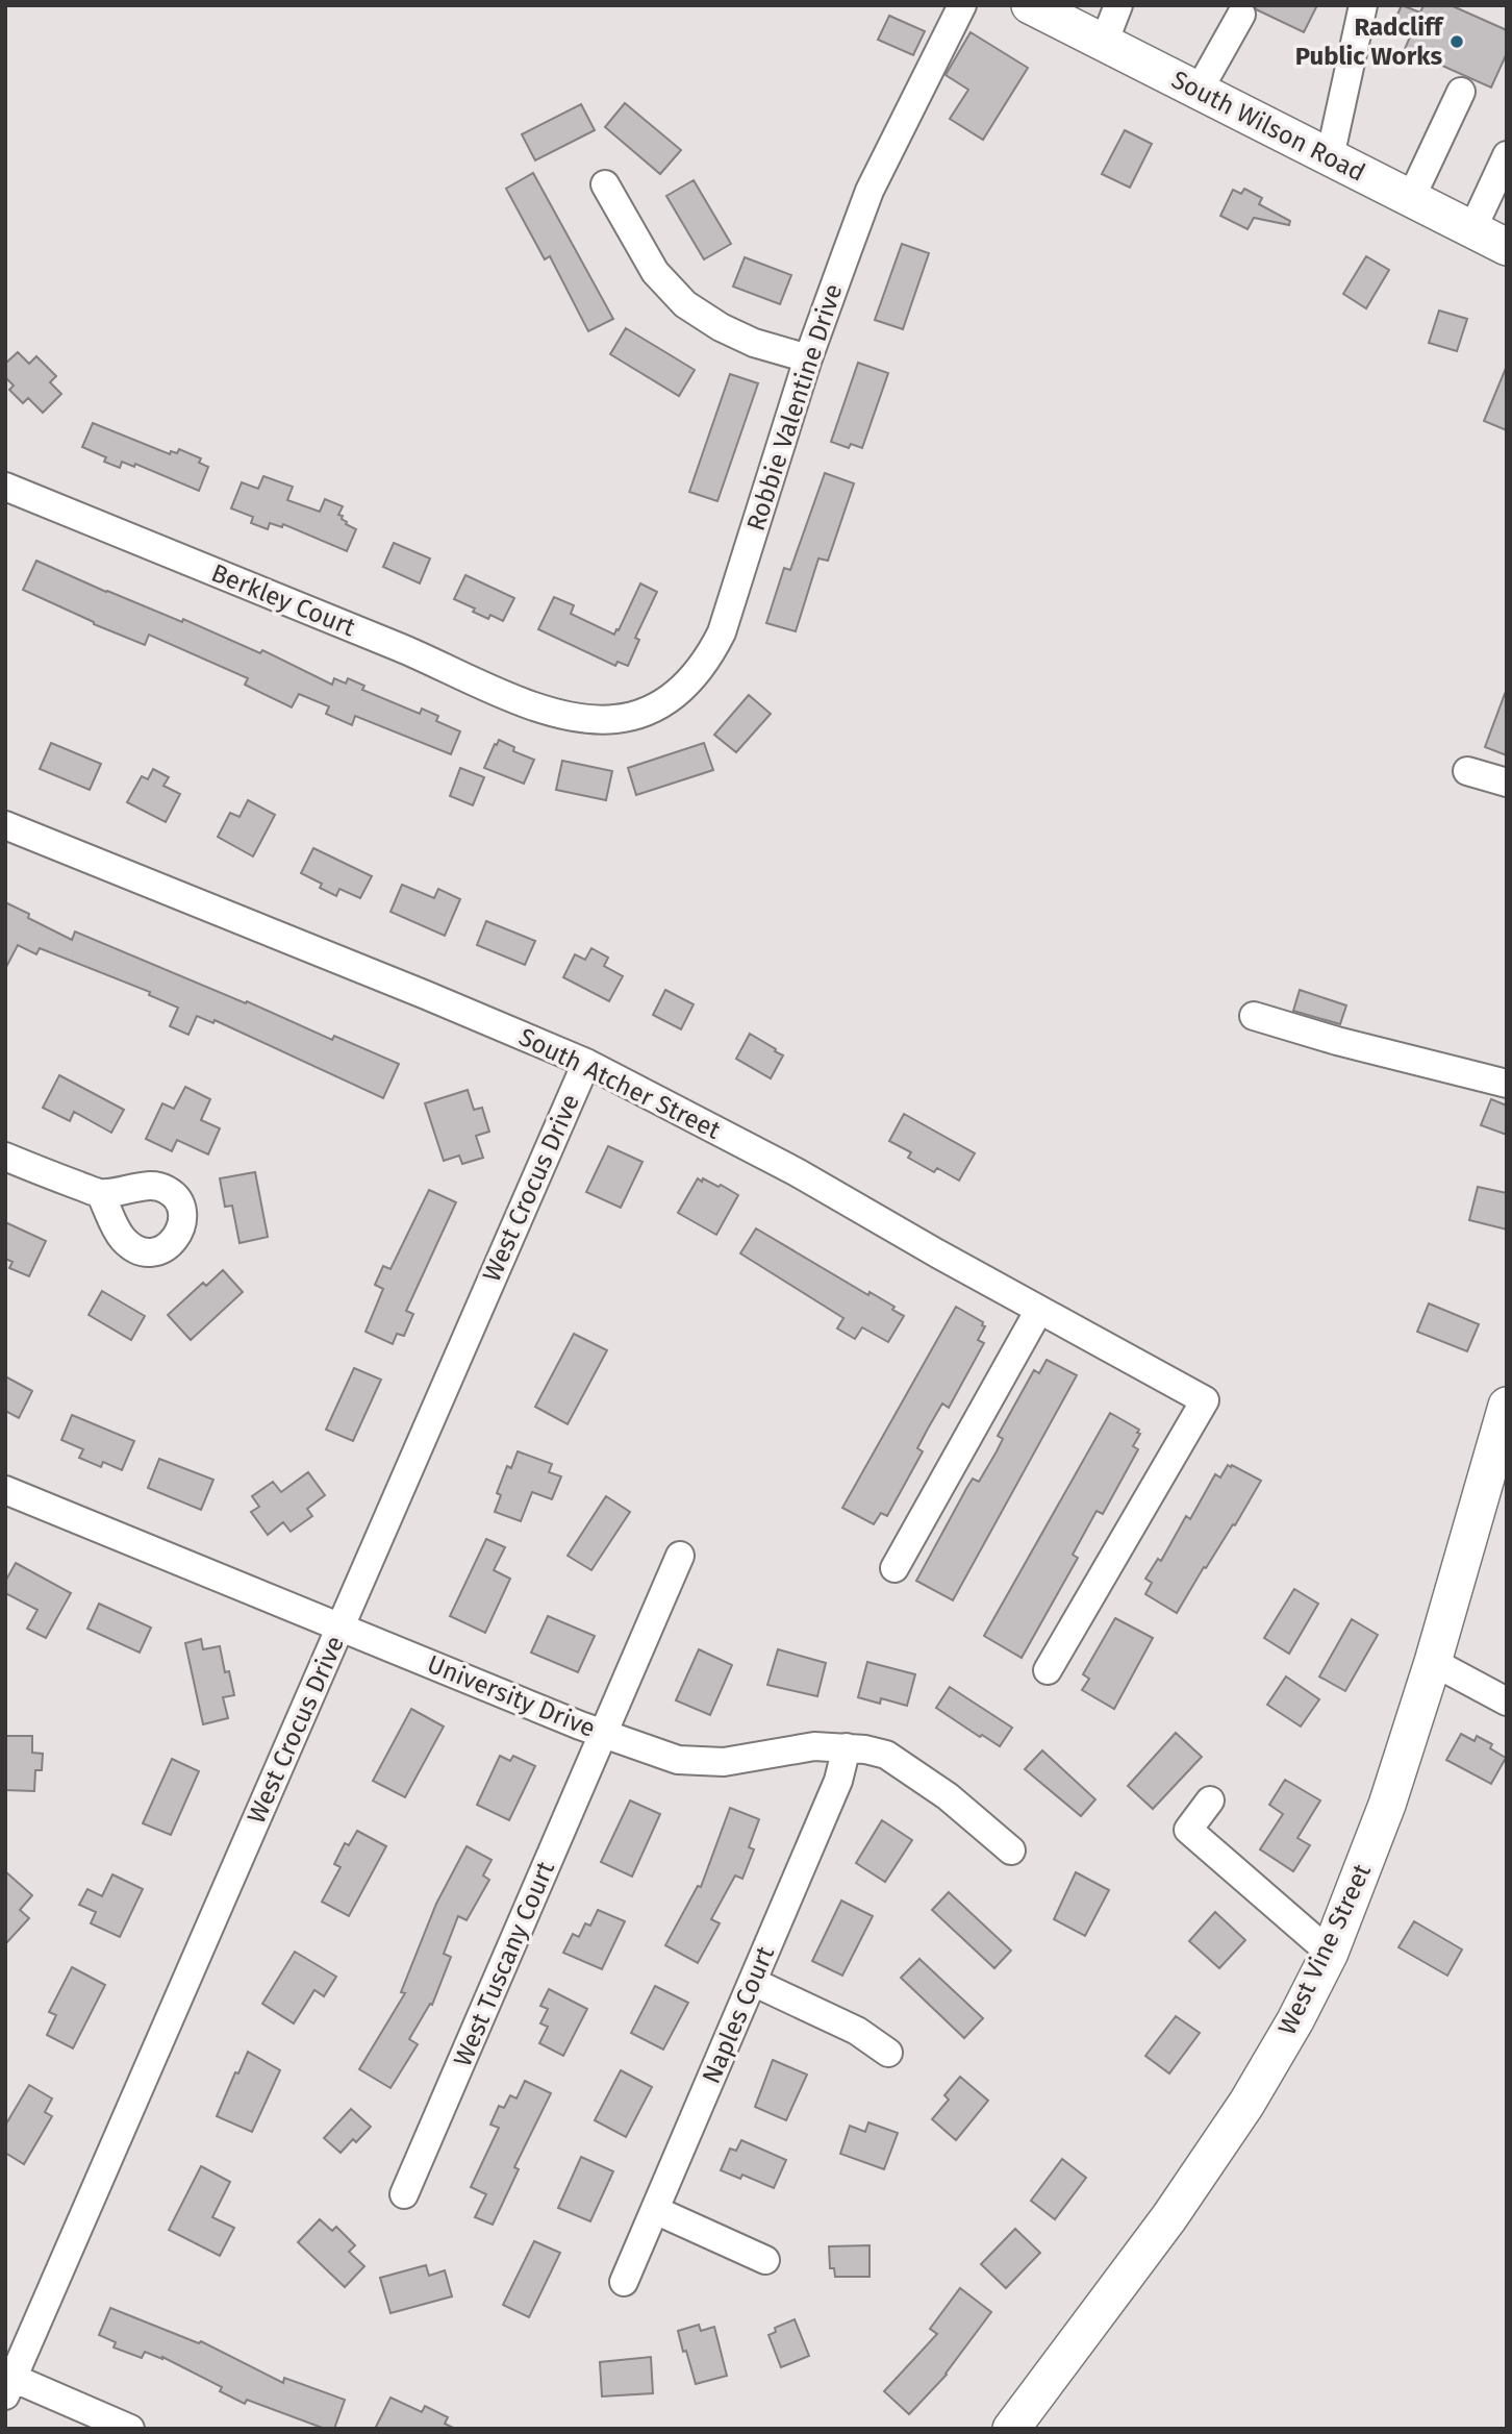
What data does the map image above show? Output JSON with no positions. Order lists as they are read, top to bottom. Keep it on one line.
{"streets":{"main road":["South Wilson Road","West Vine Street"],"street":["Robbie Valentine Drive","Berkley Court","South Atcher Street","West Crocus Drive","University Drive","West Tuscany Court","Naples Court"]},"crossings":[["Robbie Valentine Drive","Berkley Court"],["South Atcher Street","West Crocus Drive"],["West Crocus Drive","University Drive"],["University Drive","West Tuscany Court"],["University Drive","Naples Court"]],"places":["Radcliff Public Works"]}
